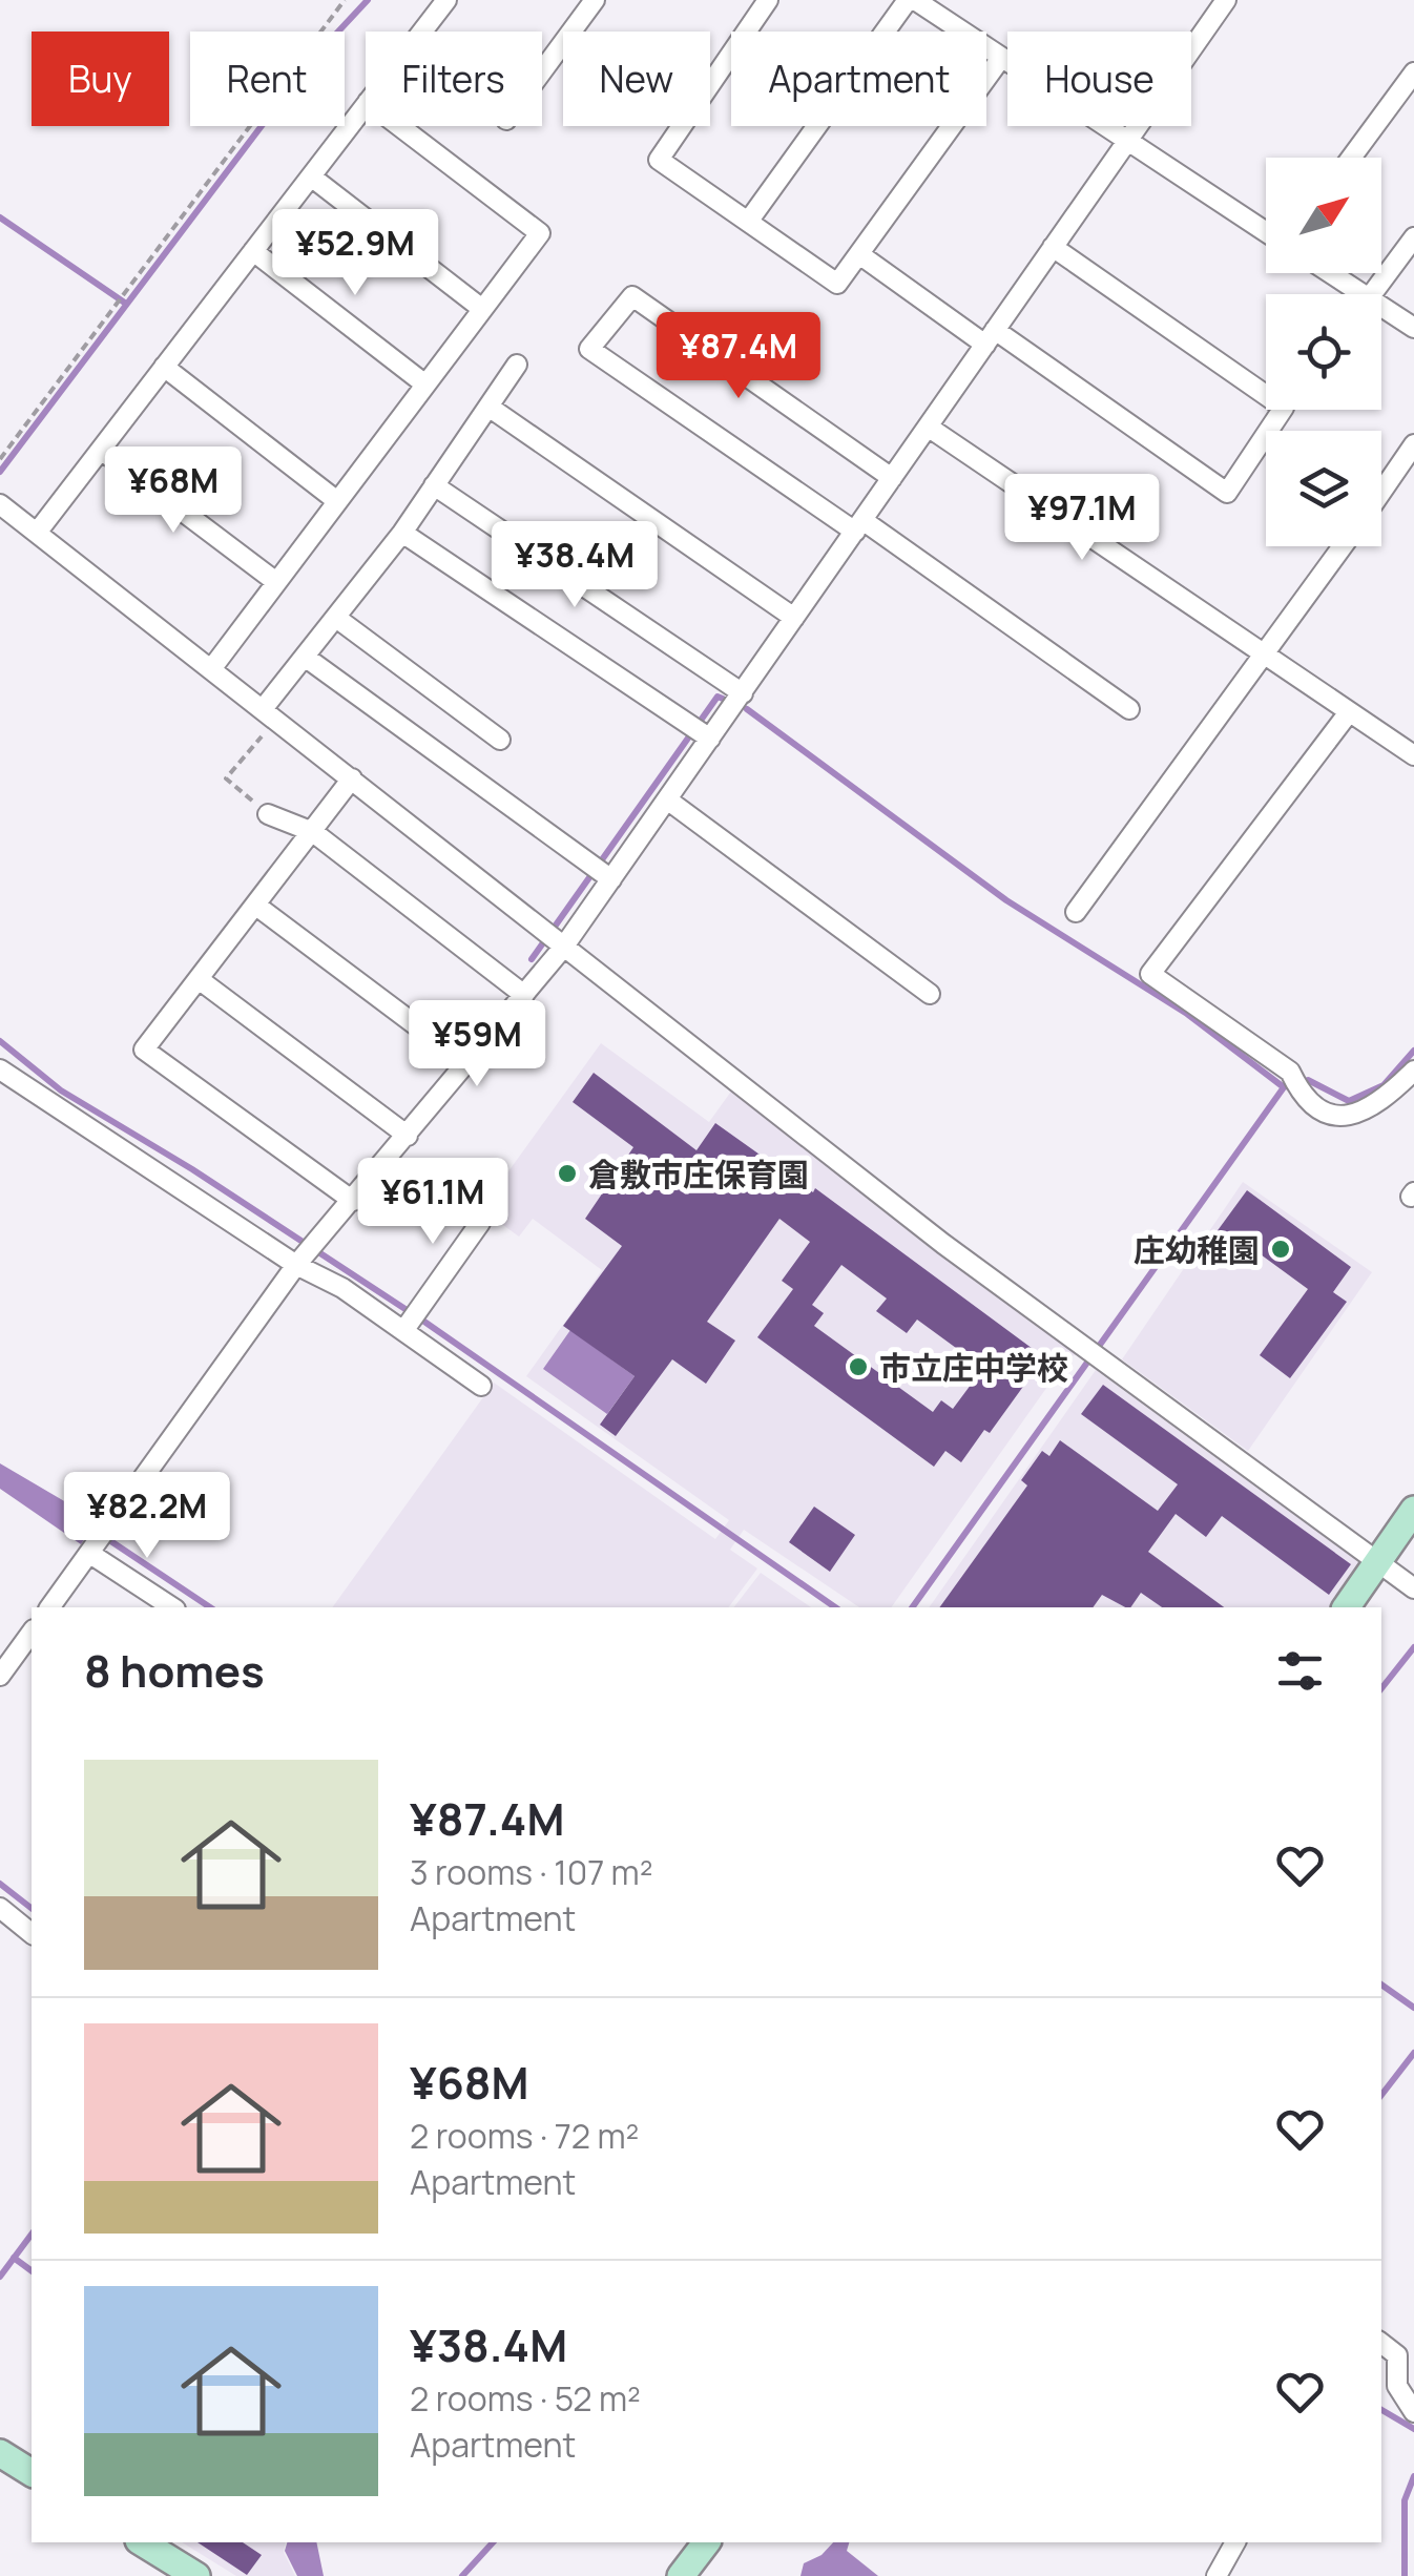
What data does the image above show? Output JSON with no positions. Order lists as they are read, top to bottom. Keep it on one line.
{"places":["倉敷市庄保育園","庄幼稚園","市立庄中学校"],"north":"top right","page":{"chip":["Buy","Rent","Filters","New","Apartment","House"],"price":["¥52.9M","¥87.4M","¥68M","¥97.1M","¥38.4M","¥59M","¥61.1M","¥82.2M"],"heading":"8 homes","list":[{"name":"¥87.4M","note":"3 rooms · 107 m² · Apartment"},{"name":"¥68M","note":"2 rooms · 72 m² · Apartment"},{"name":"¥38.4M","note":"2 rooms · 52 m² · Apartment"}]}}
